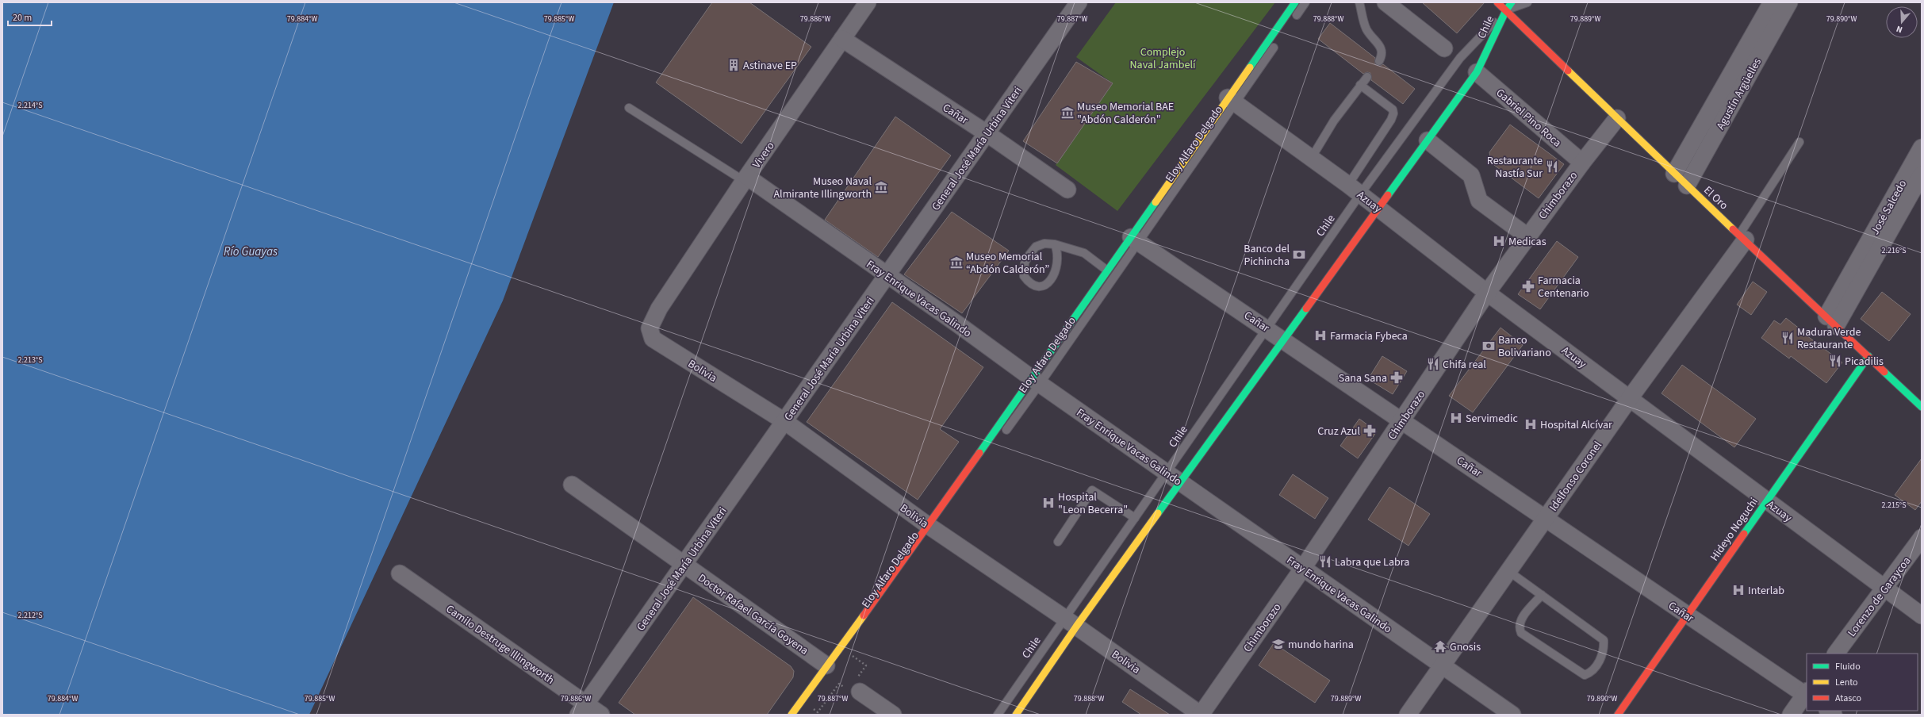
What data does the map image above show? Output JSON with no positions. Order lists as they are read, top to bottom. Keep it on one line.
{"streets":{"main road":["Chile","Eloy Alfaro Delgado","El Oro","Hideyo Noguchi"],"street":["Agustín Argüelles","Cañar","Gabriel Pino Roca","General José María Urbina Viteri","Vivero","Chimborazo","Azuay","José Salcedo","Fray Enrique Vacas Galindo","Bolivia","Idelfonso Coronel","Lorenzo de Garaycoa","Doctor Rafael García Goyena","Camilo Destruge Illingworth"]},"crossings":[["Chile","Cañar"],["Chile","Gabriel Pino Roca"],["Chile","El Oro"],["Chile","Azuay"],["Chile","Fray Enrique Vacas Galindo"],["Chile","Bolivia"],["Agustín Argüelles","El Oro"],["Cañar","Eloy Alfaro Delgado"],["Cañar","General José María Urbina Viteri"],["Cañar","Vivero"],["Cañar","Chimborazo"],["Cañar","Idelfonso Coronel"],["Cañar","Hideyo Noguchi"],["Gabriel Pino Roca","Chimborazo"],["Eloy Alfaro Delgado","Azuay"],["Eloy Alfaro Delgado","Fray Enrique Vacas Galindo"],["Eloy Alfaro Delgado","Bolivia"],["Eloy Alfaro Delgado","Doctor Rafael García Goyena"],["General José María Urbina Viteri","Fray Enrique Vacas Galindo"],["General José María Urbina Viteri","Bolivia"],["General José María Urbina Viteri","Doctor Rafael García Goyena"],["General José María Urbina Viteri","Camilo Destruge Illingworth"],["Vivero","Fray Enrique Vacas Galindo"],["Vivero","Bolivia"],["Chimborazo","El Oro"],["Chimborazo","Azuay"],["Chimborazo","Fray Enrique Vacas Galindo"],["Chimborazo","Bolivia"],["El Oro","José Salcedo"],["El Oro","Idelfonso Coronel"],["El Oro","Hideyo Noguchi"],["Azuay","Idelfonso Coronel"],["Azuay","Hideyo Noguchi"],["Azuay","Lorenzo de Garaycoa"],["Fray Enrique Vacas Galindo","Idelfonso Coronel"]],"water":["Río Guayas"],"parks":["Complejo Naval Jambelí"],"places":{"building":["Astinave EP"],"museum":["Museo Memorial BAE \"Abdón Calderón\"","Museo Naval Almirante Illingworth","Museo Memorial “Abdón Calderón”"],"restaurant":["Restaurante Nastía Sur","Madura Verde Restaurante","Picadilis","Chifa real","Labra que Labra"],"hospital":["Medicas","Farmacia Fybeca","Servimedic","Hospital Alcívar","Hospital \"Leon Becerra\"","Interlab"],"bank":["Banco del Pichincha","Banco Bolivariano"],"pharmacy":["Farmacia Centenario","Sana Sana","Cruz Azul"],"school or university":["mundo harina"],"temple":["Gnosis"]},"legend":["Fluido","Lento","Atasco"],"scale_bar":"20 m","north":"bottom","coordinates":["79.886°W","79.887°W","79.888°W","79.890°W","79.884°W","79.885°W","79.889°W","2.214°S","2.216°S","2.213°S","2.215°S","2.212°S"]}
